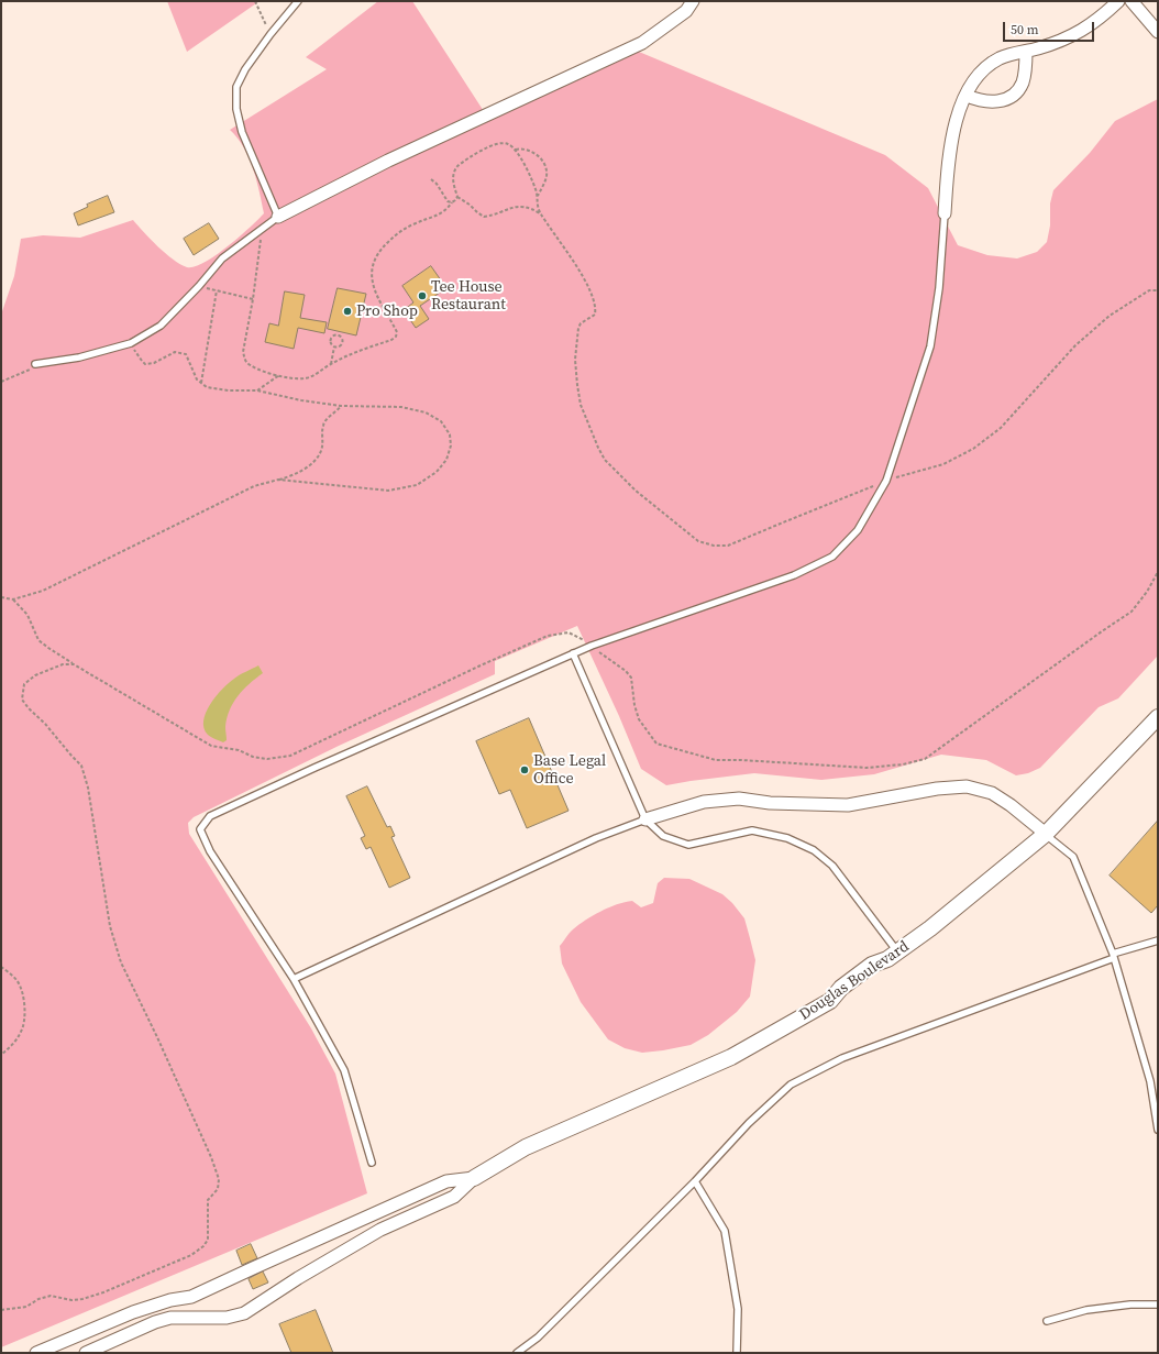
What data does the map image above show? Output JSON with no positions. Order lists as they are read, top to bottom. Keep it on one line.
{"streets":{"street":["Douglas Boulevard"]},"places":["Tee House Restaurant","Pro Shop","Base Legal Office"],"scale_bar":"50 m"}
